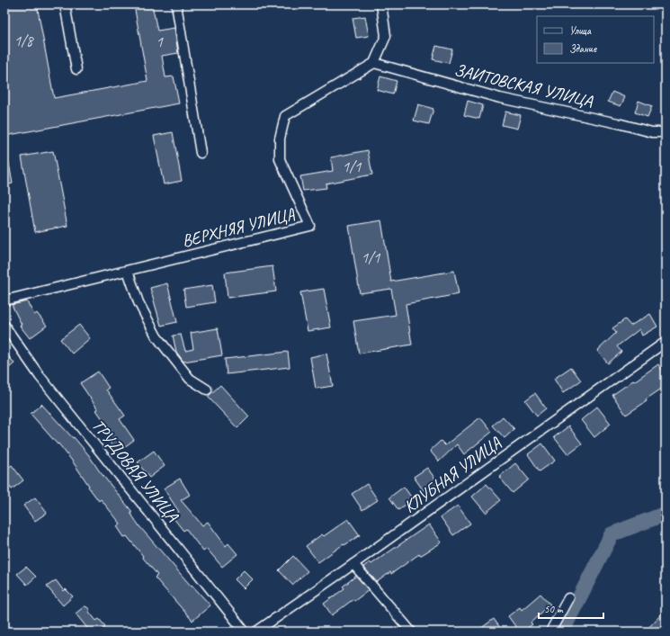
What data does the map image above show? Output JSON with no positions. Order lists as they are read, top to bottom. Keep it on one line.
{"streets":{"street":["ЗАИТОВСКАЯ УЛИЦА","ВЕРХНЯЯ УЛИЦА","ТРУДОВАЯ УЛИЦА","КЛУБНАЯ УЛИЦА"]},"crossings":[["ЗАИТОВСКАЯ УЛИЦА","ВЕРХНЯЯ УЛИЦА"]],"house_numbers":["1/8","1","1/1","1/1"],"legend":["Улица","Здание"],"scale_bar":"50 m"}
